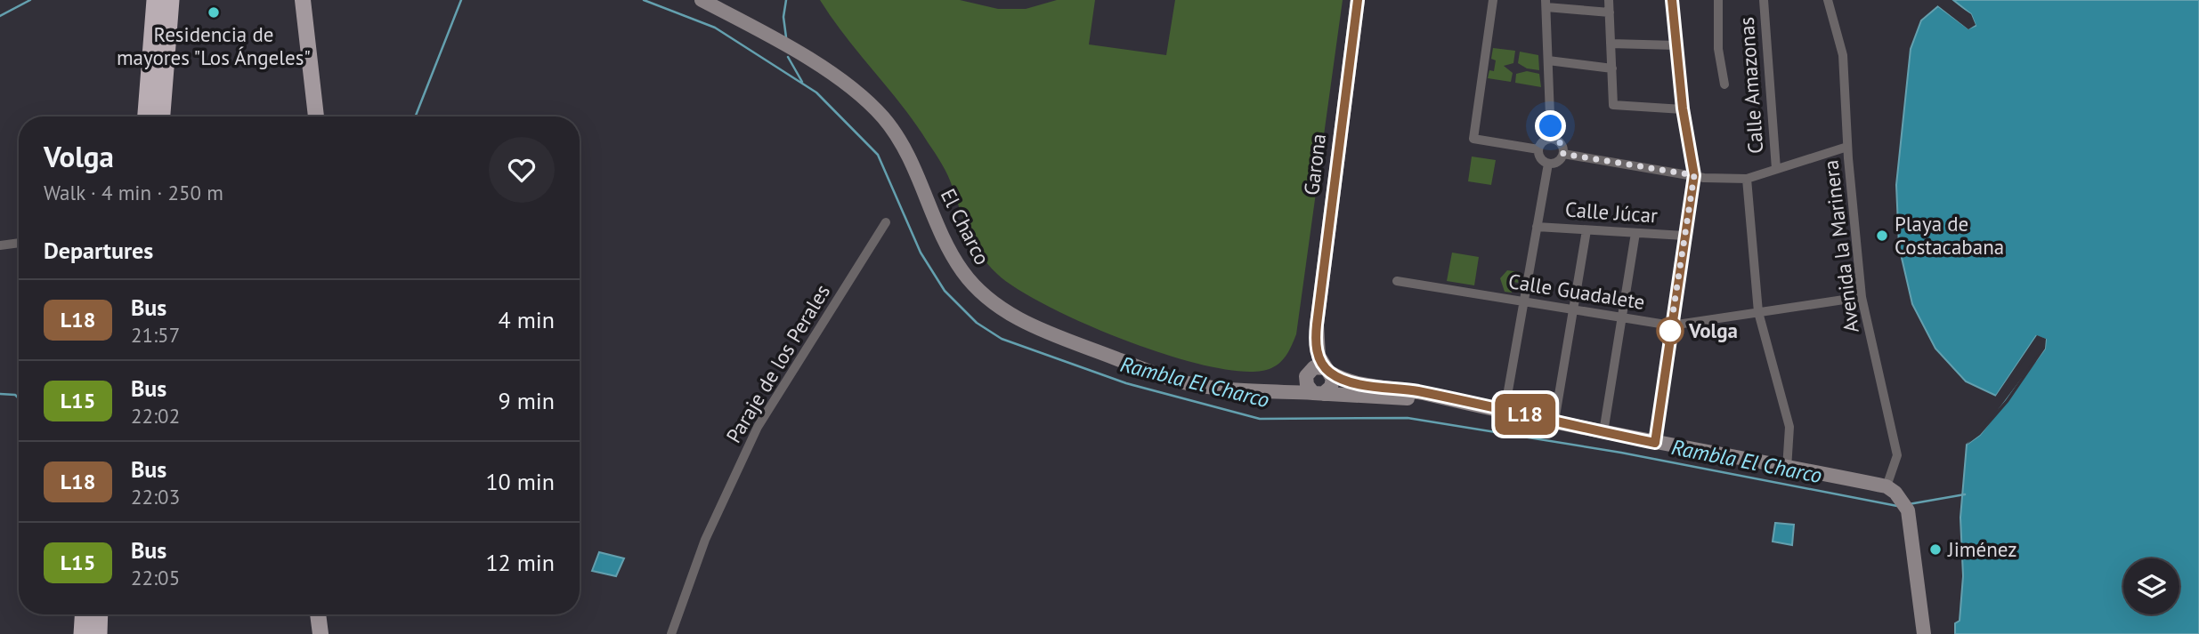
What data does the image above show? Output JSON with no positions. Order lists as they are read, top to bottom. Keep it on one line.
{"streets":{"main road":["Garona","El Charco"],"street":["Calle Amazonas","Calle Júcar","Avenida la Marinera","Calle Guadalete","Paraje de los Perales"]},"crossings":[["El Charco","Avenida la Marinera"],["Avenida la Marinera","Calle Guadalete"]],"water":["Rambla El Charco"],"places":["Residencia de mayores \"Los Ángeles\"","Playa de Costacabana","Volga","Jiménez"],"lines":["bus line L18"],"page":{"on_map":"L18","heading":[["Volga","Walk · 4 min · 250 m"],"Departures"],"list":[{"mark":"L18","name":"Bus","note":"21:57","value":"4 min"},{"mark":"L15","name":"Bus","note":"22:02","value":"9 min"},{"mark":"L18","name":"Bus","note":"22:03","value":"10 min"},{"mark":"L15","name":"Bus","note":"22:05","value":"12 min"}]}}
